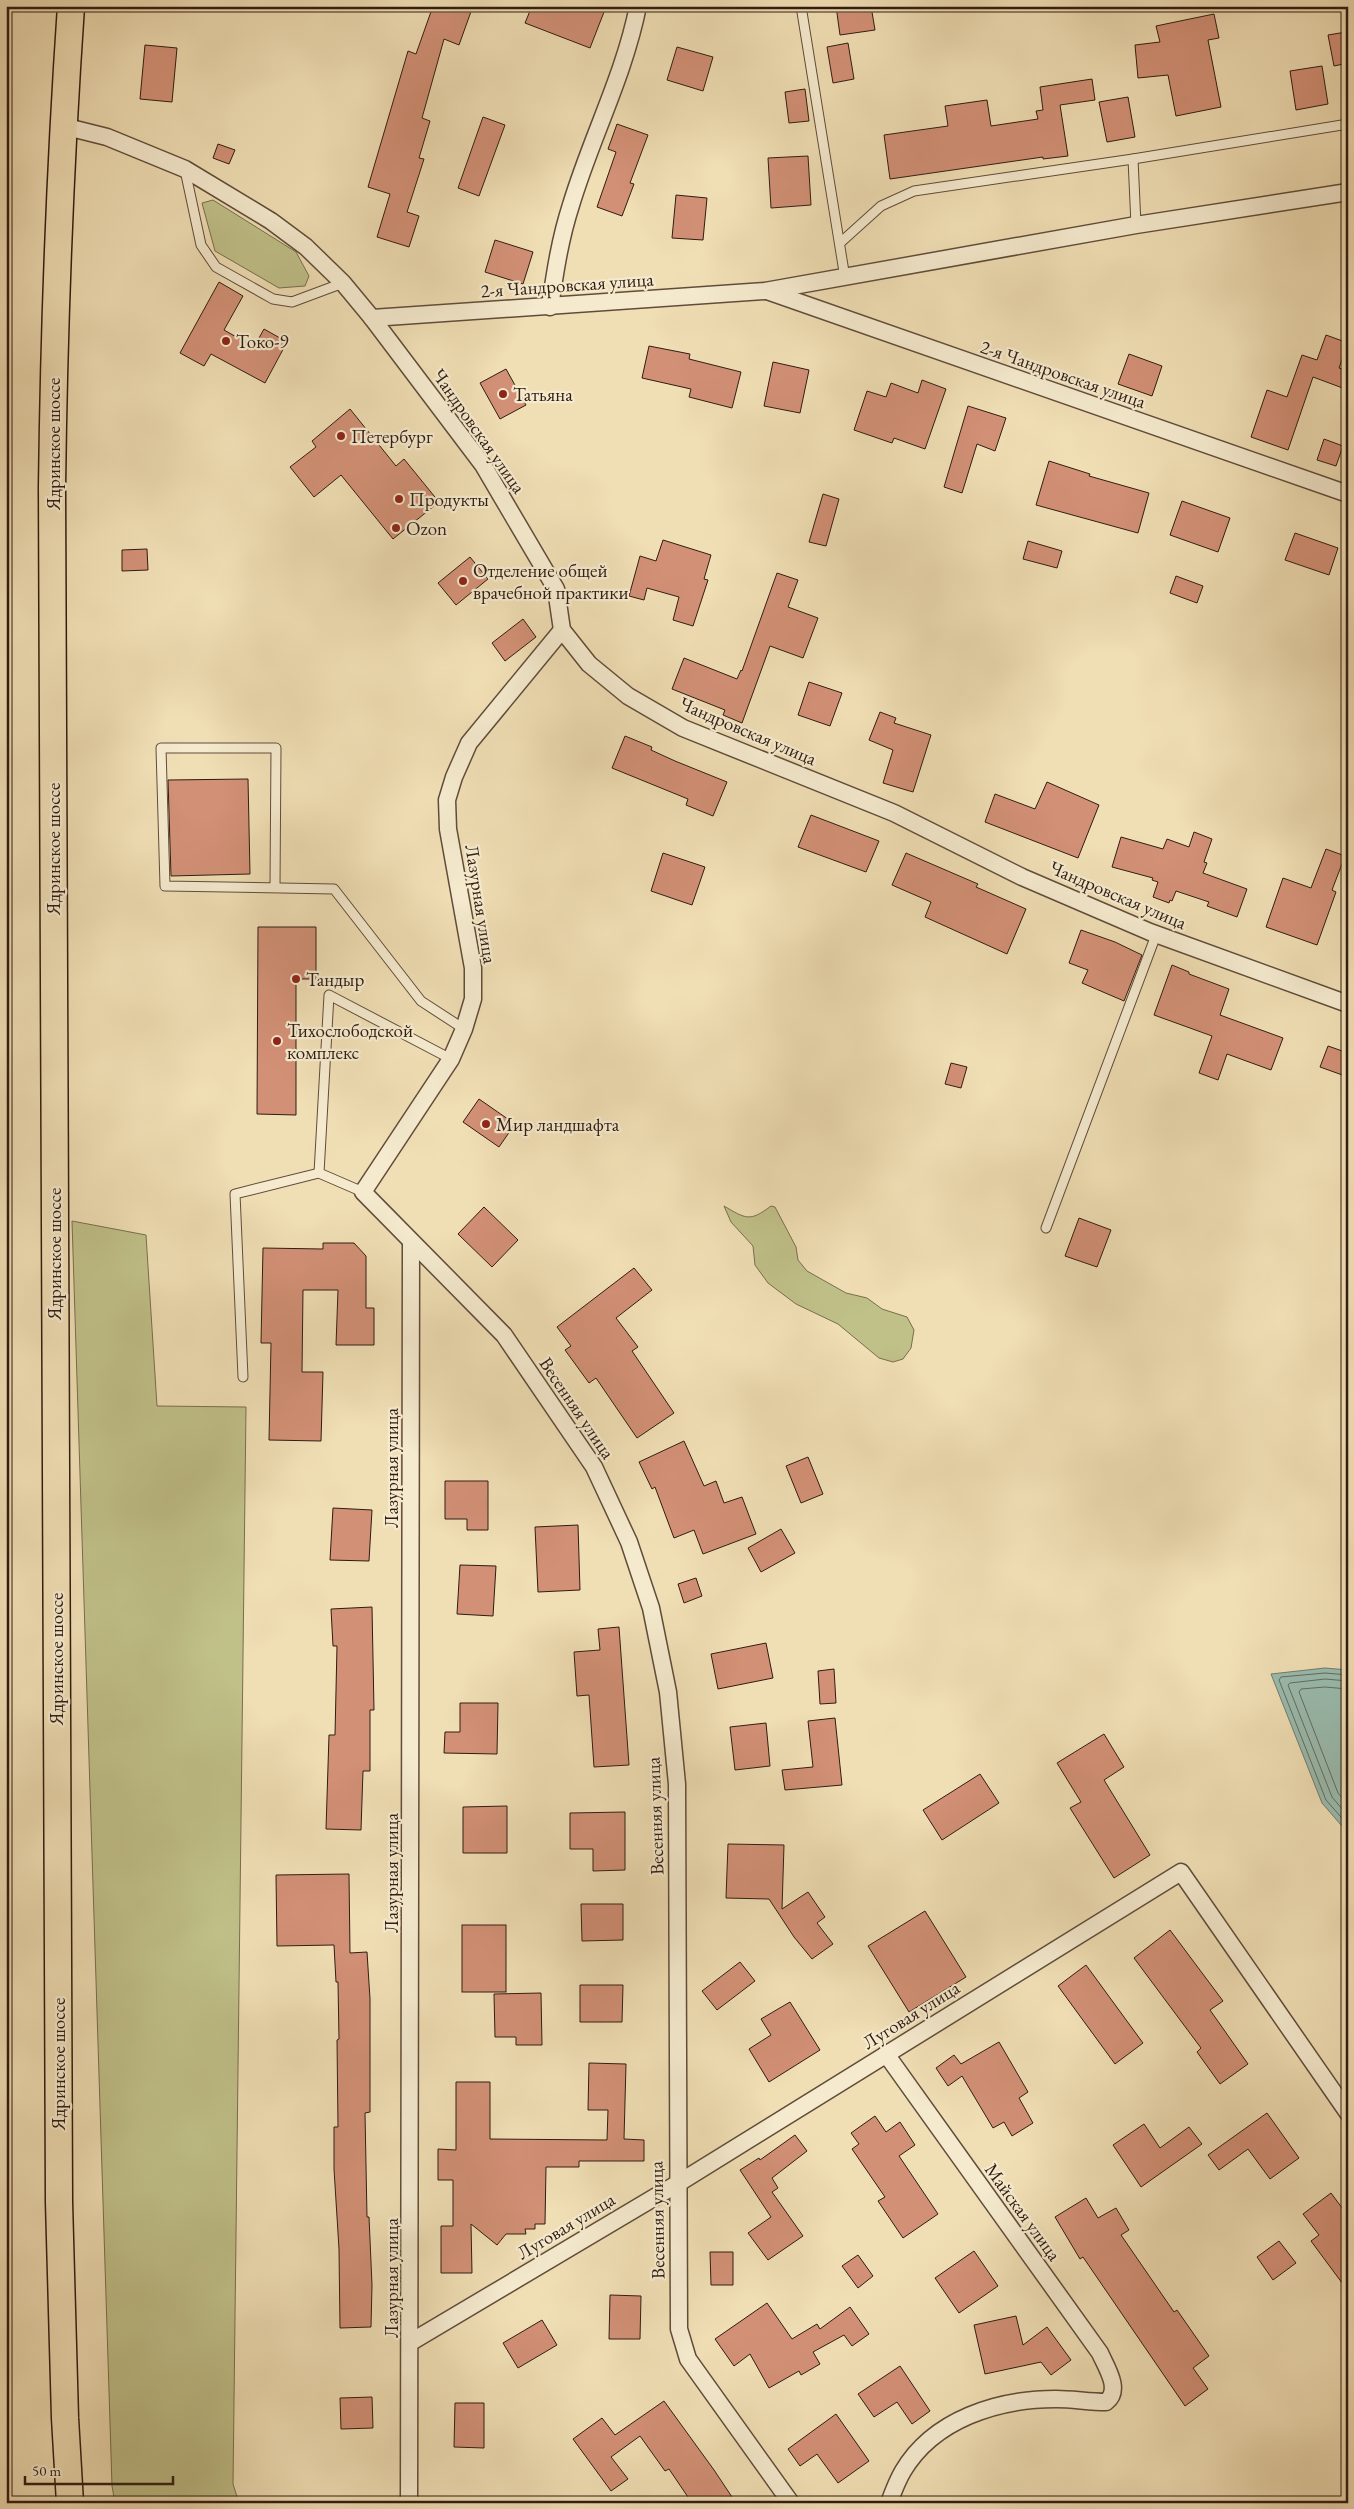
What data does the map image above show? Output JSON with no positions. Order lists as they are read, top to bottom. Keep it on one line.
{"streets":{"main road":["Ядринское шоссе"],"street":["2-я Чандровская улица","Чандровская улица","Лазурная улица","Весенняя улица","Луговая улица","Майская улица"]},"crossings":[["2-я Чандровская улица","Чандровская улица"],["Чандровская улица","Ядринское шоссе"],["Чандровская улица","Лазурная улица"],["Лазурная улица","Весенняя улица"],["Лазурная улица","Луговая улица"],["Весенняя улица","Луговая улица"],["Луговая улица","Майская улица"]],"places":["Токо-9","Татьяна","Петербург","Продукты","Ozon","Отделение общей врачебной практики","Тандыр","Тихослободской комплекс","Мир ландшафта"],"scale_bar":"50 m"}
